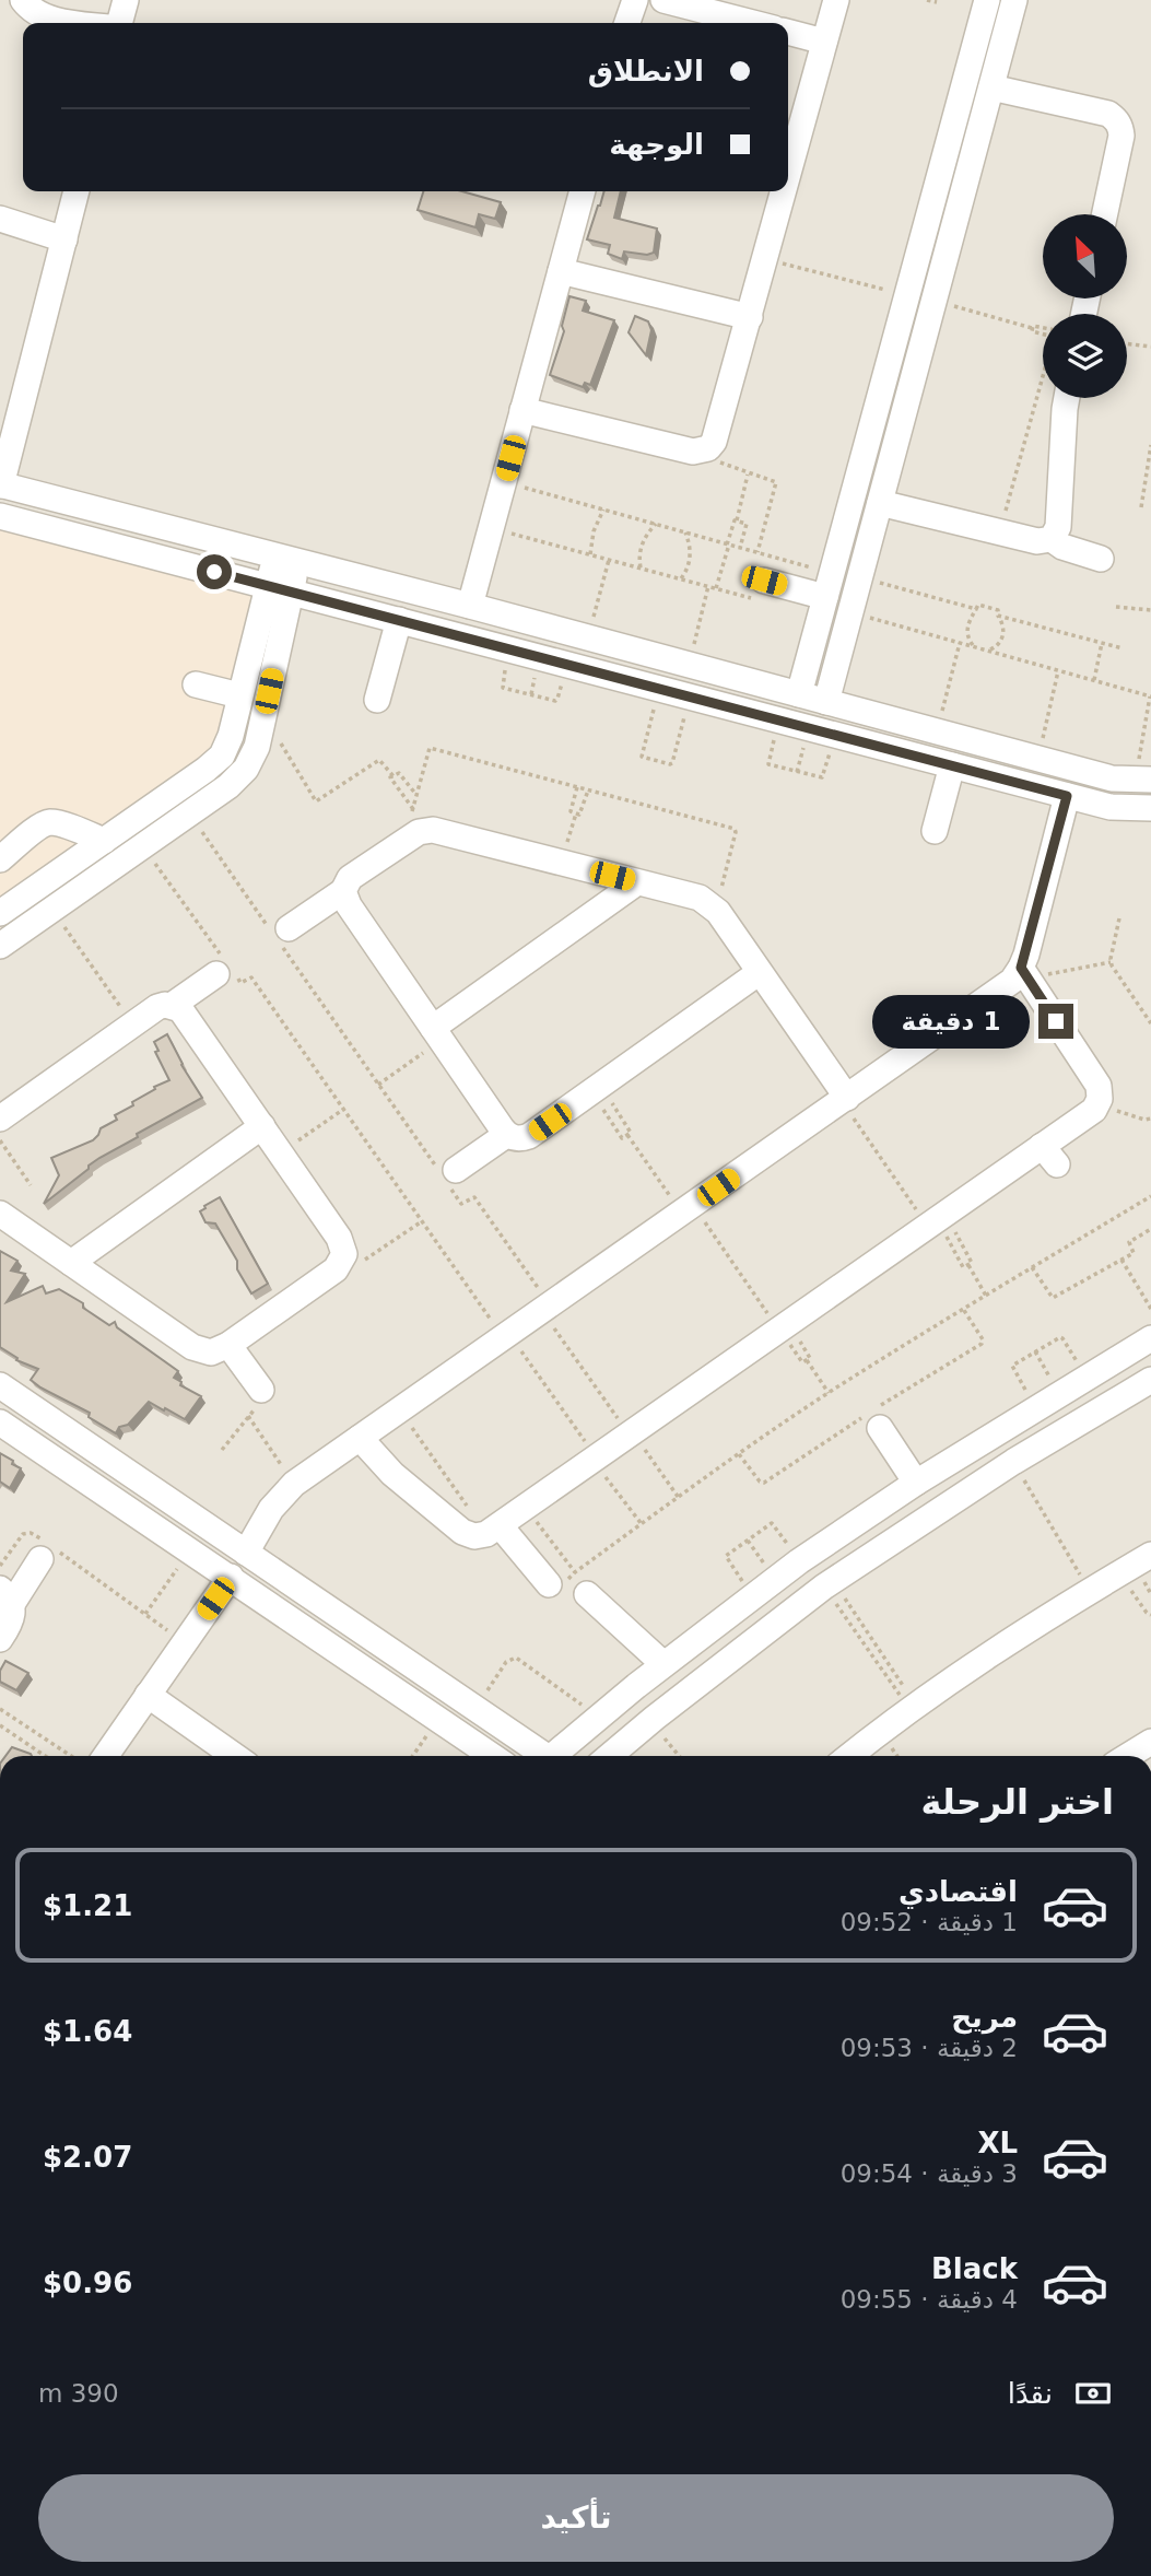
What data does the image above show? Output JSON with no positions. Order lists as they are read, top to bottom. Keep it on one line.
{"north":"top left","page":{"banner":["الانطلاق","الوجهة"],"bubble":"1 دقيقة","heading":"اختر الرحلة","list":[{"name":"اقتصادي","note":"1 دقيقة · 09:52","value":"$1.21"},{"name":"مريح","note":"2 دقيقة · 09:53","value":"$1.64"},{"name":"XL","note":"3 دقيقة · 09:54","value":"$2.07"},{"name":"Black","note":"4 دقيقة · 09:55","value":"$0.96"}],"pay":["نقدًا","390 m"],"buttons":"تأكيد"}}
